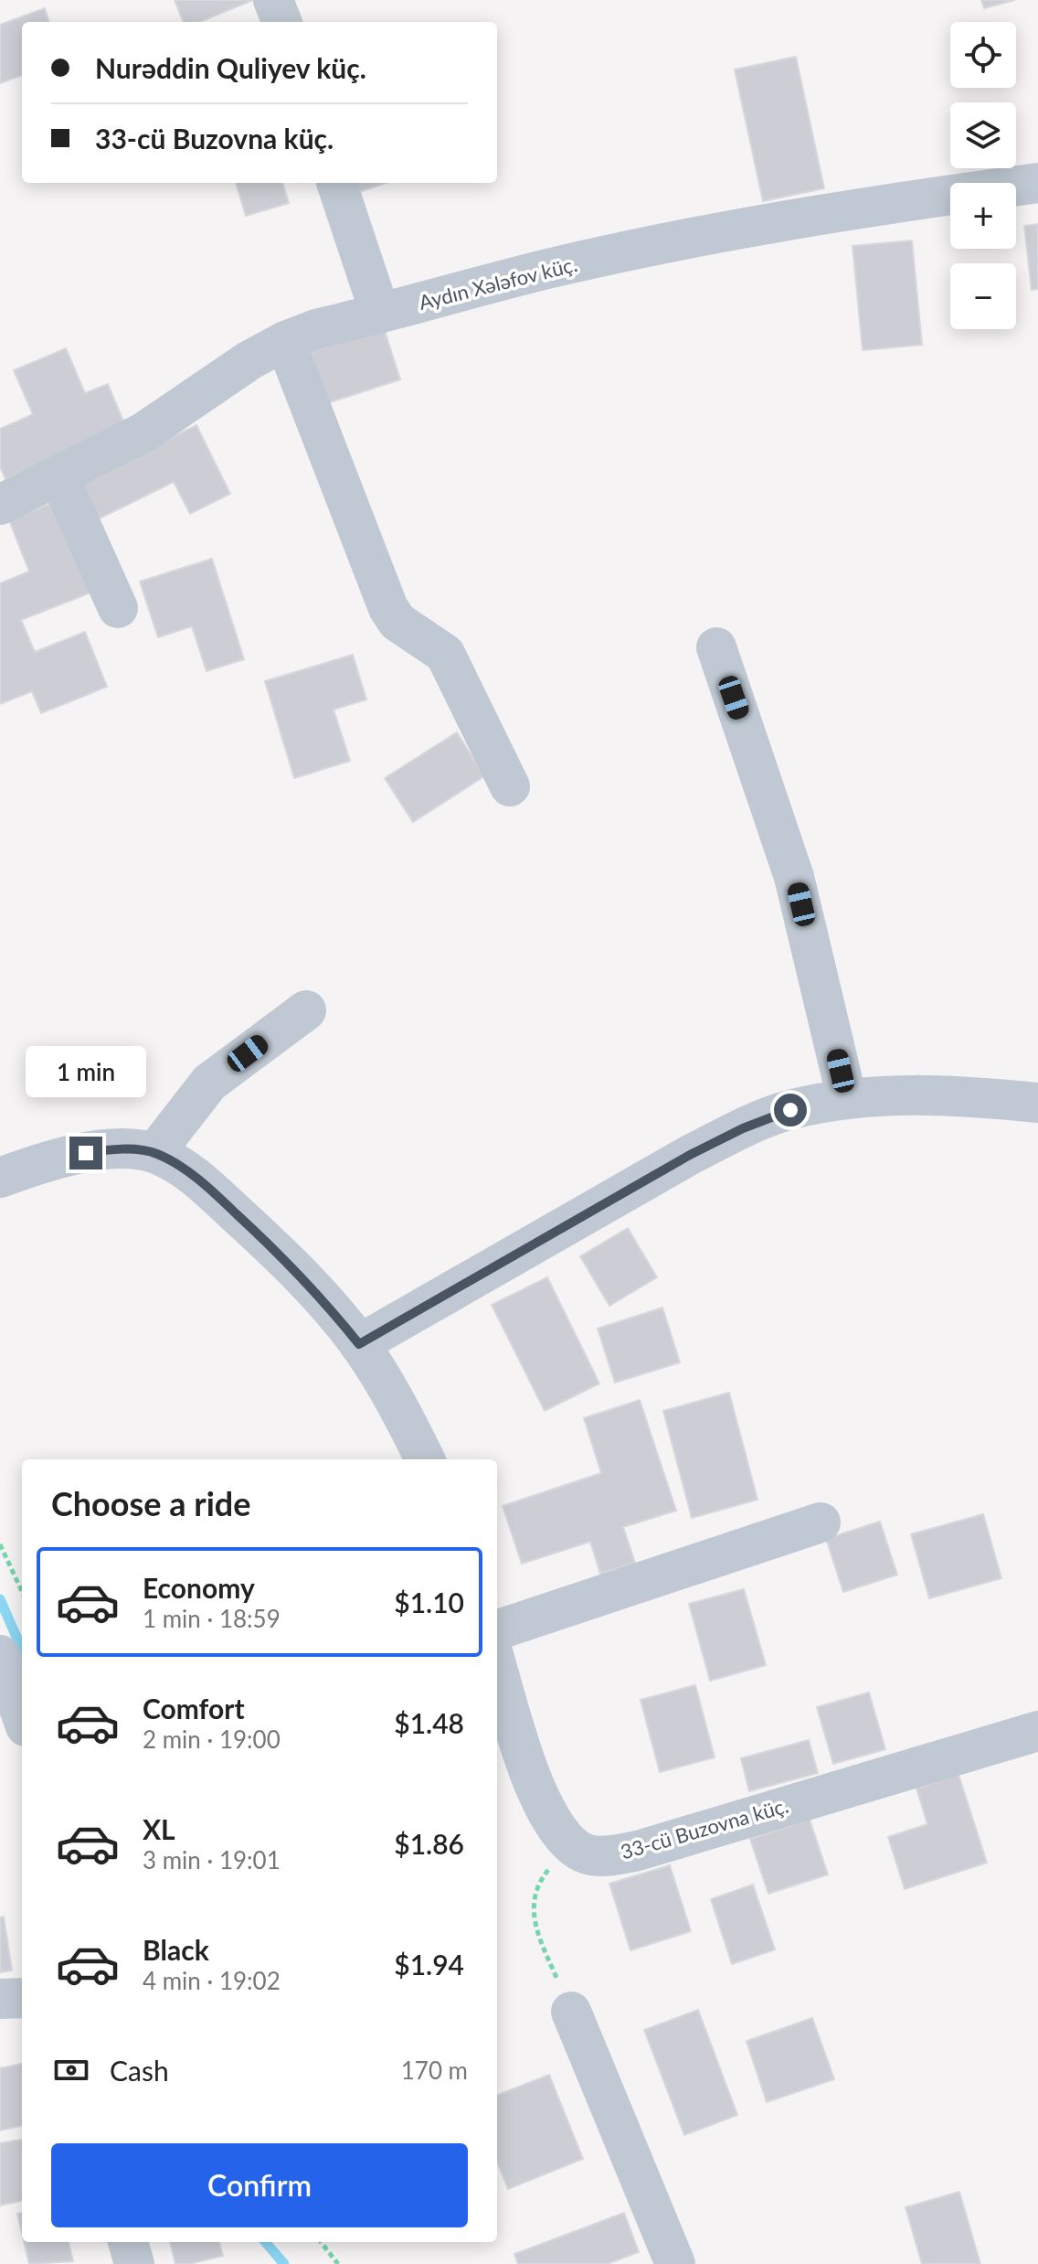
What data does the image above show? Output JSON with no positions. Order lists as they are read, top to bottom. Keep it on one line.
{"streets":{"street":["Aydın Xələfov küç.","33-cü Buzovna küç."]},"page":{"map_buttons":["+","−"],"banner":["Nurəddin Quliyev küç.","33-cü Buzovna küç."],"bubble":"1 min","heading":"Choose a ride","list":[{"name":"Economy","note":"1 min · 18:59","value":"$1.10"},{"name":"Comfort","note":"2 min · 19:00","value":"$1.48"},{"name":"XL","note":"3 min · 19:01","value":"$1.86"},{"name":"Black","note":"4 min · 19:02","value":"$1.94"}],"pay":["Cash","170 m"],"buttons":"Confirm"}}
